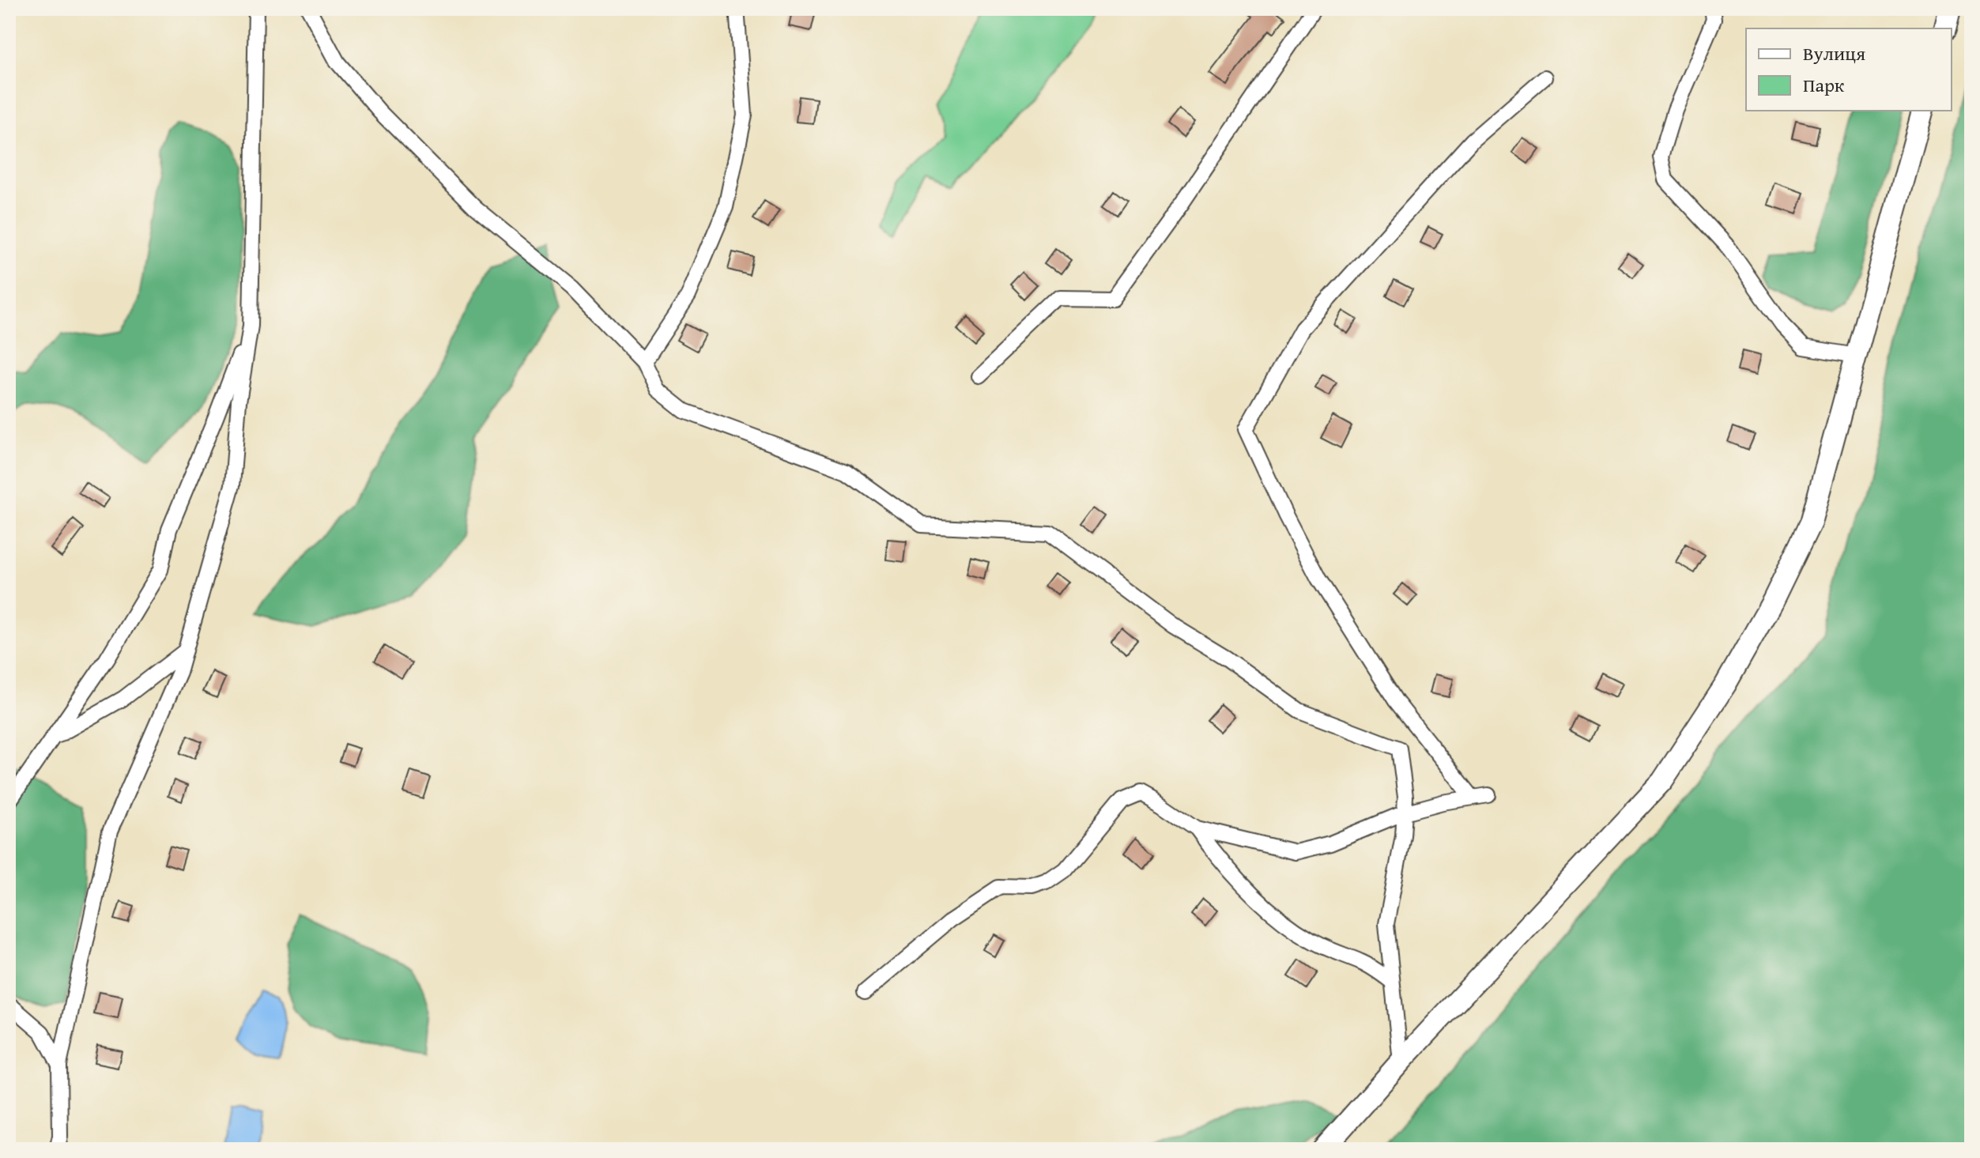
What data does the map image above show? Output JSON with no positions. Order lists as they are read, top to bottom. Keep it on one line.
{"legend":["Вулиця","Парк"]}
